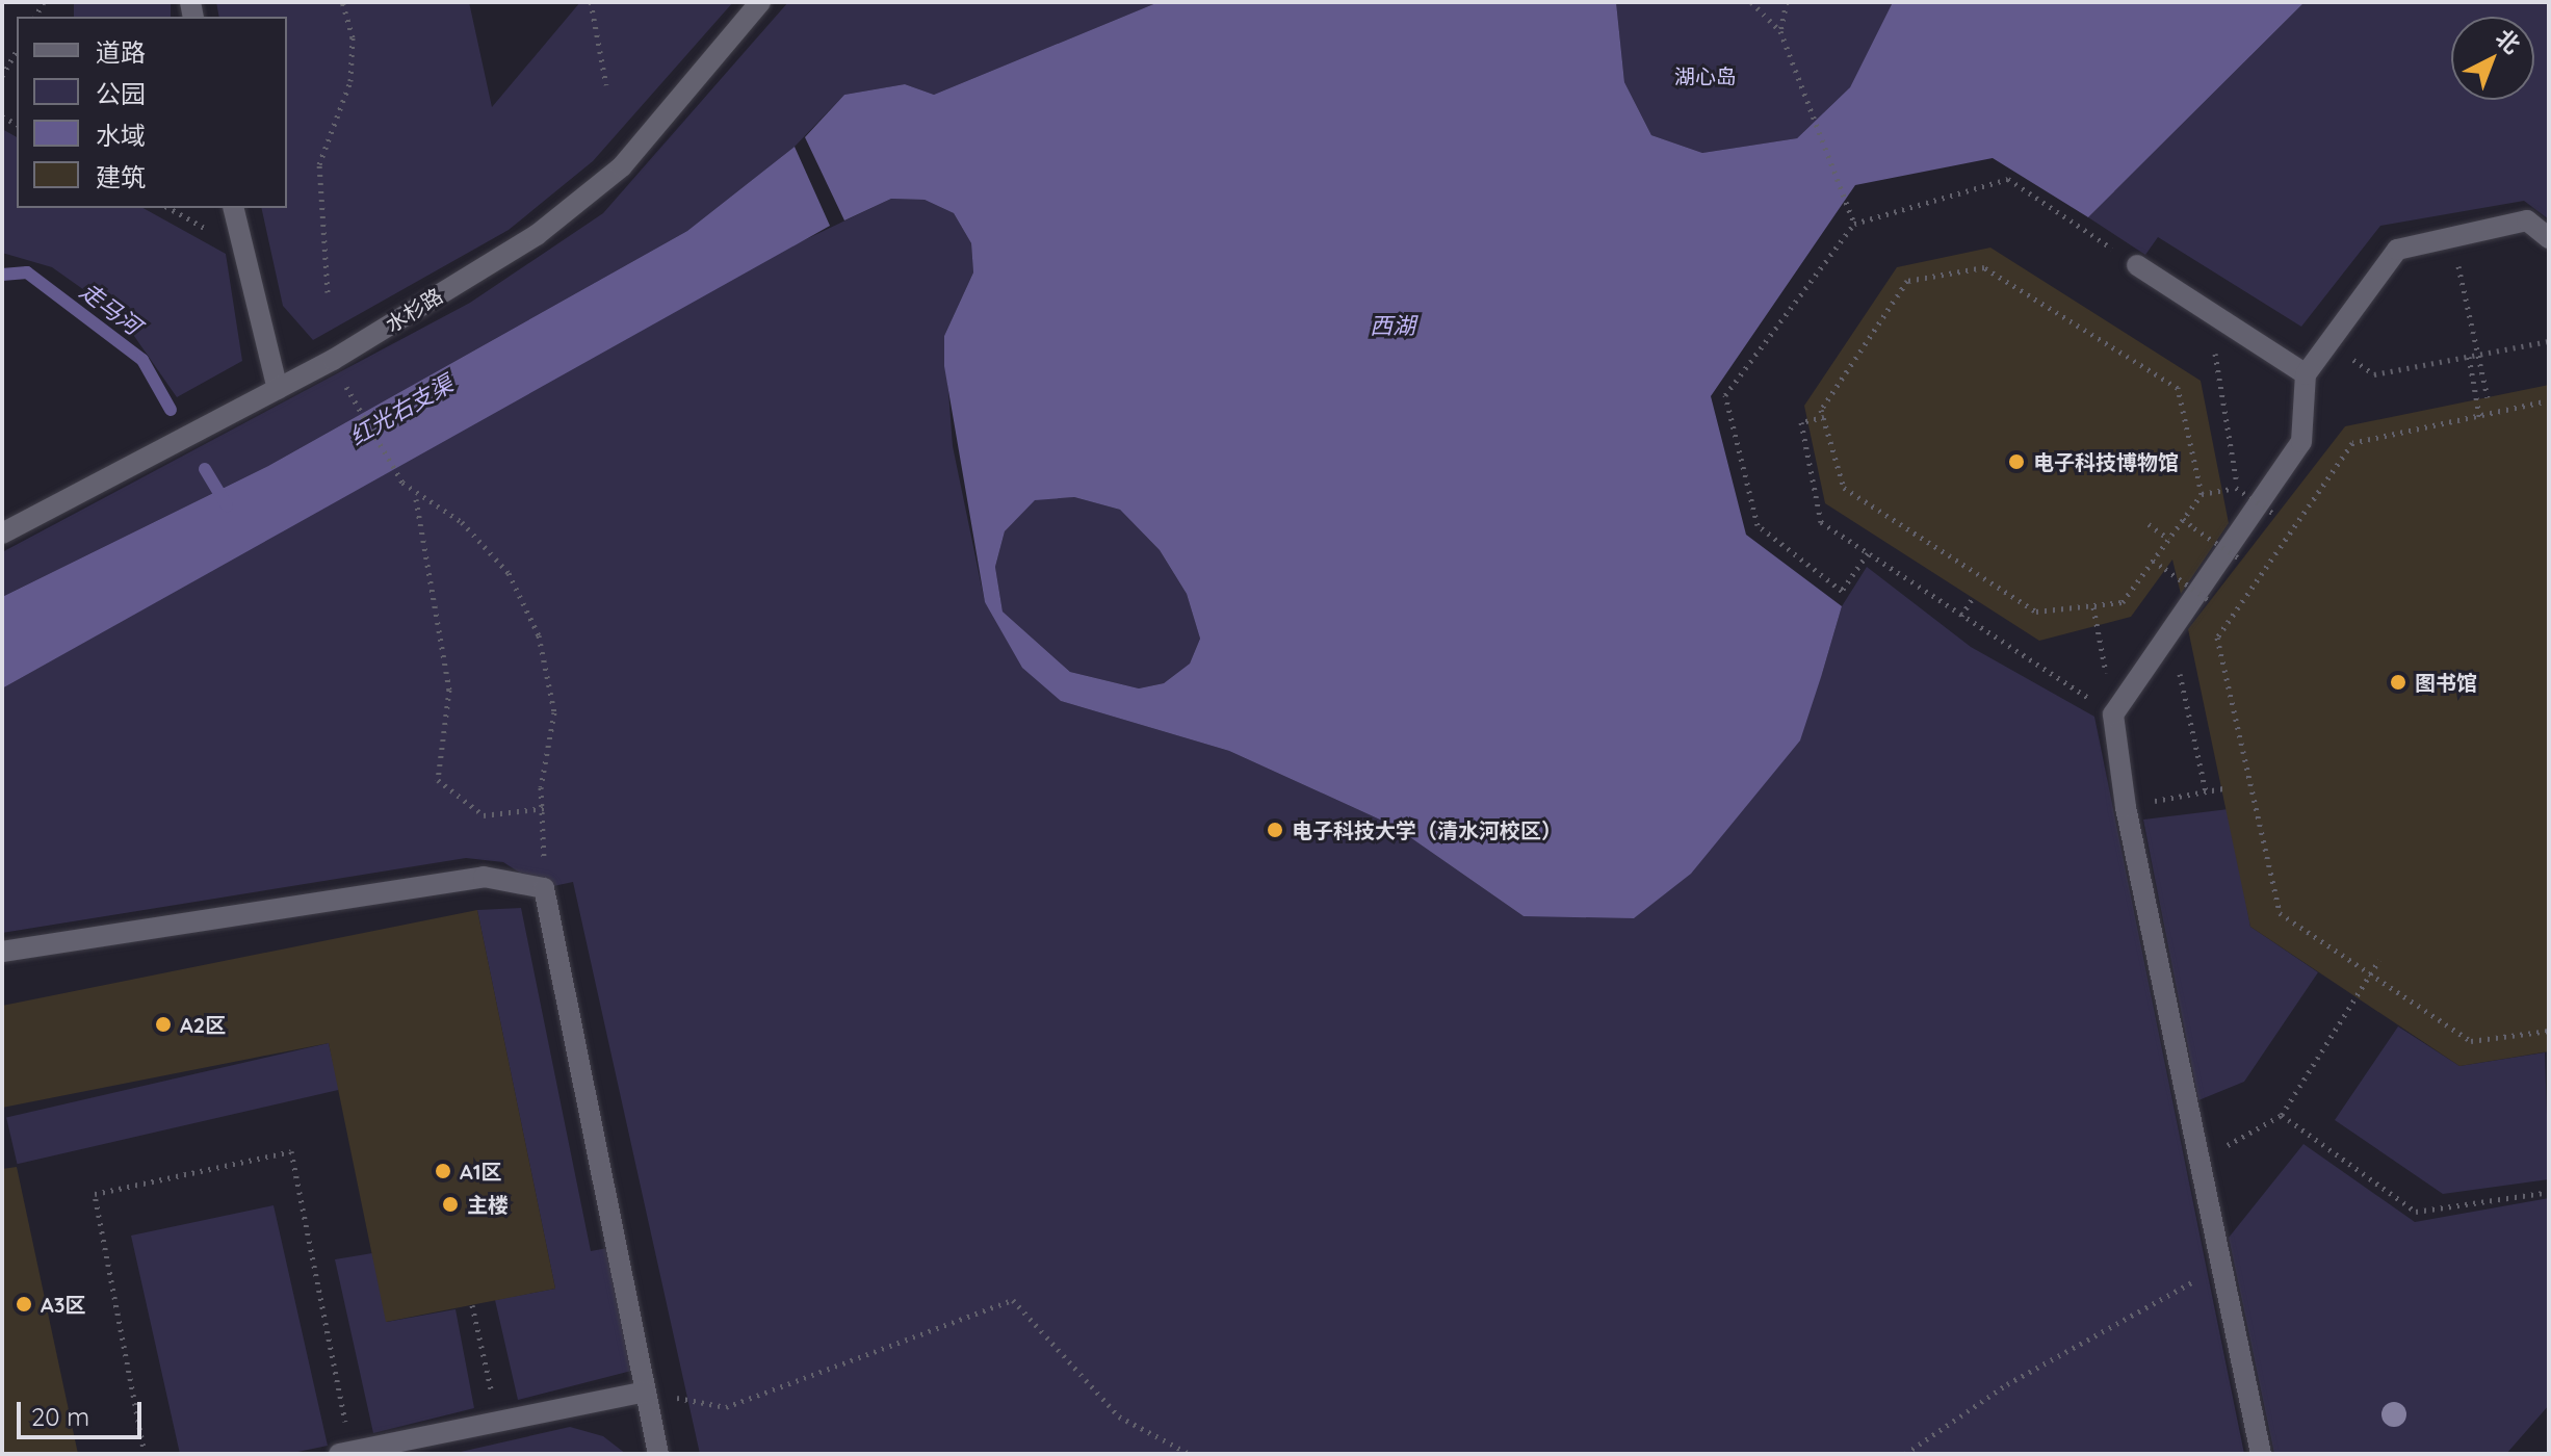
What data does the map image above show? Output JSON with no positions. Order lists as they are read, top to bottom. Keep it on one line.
{"streets":{"street":["水杉路"]},"water":["走马河","西湖","红光右支渠"],"parks":["湖心岛"],"places":["电子科技博物馆","图书馆","电子科技大学（清水河校区）","A2区","A1区","主楼","A3区"],"legend":["道路","公园","水域","建筑"],"scale_bar":"20 m","north":"top right"}
